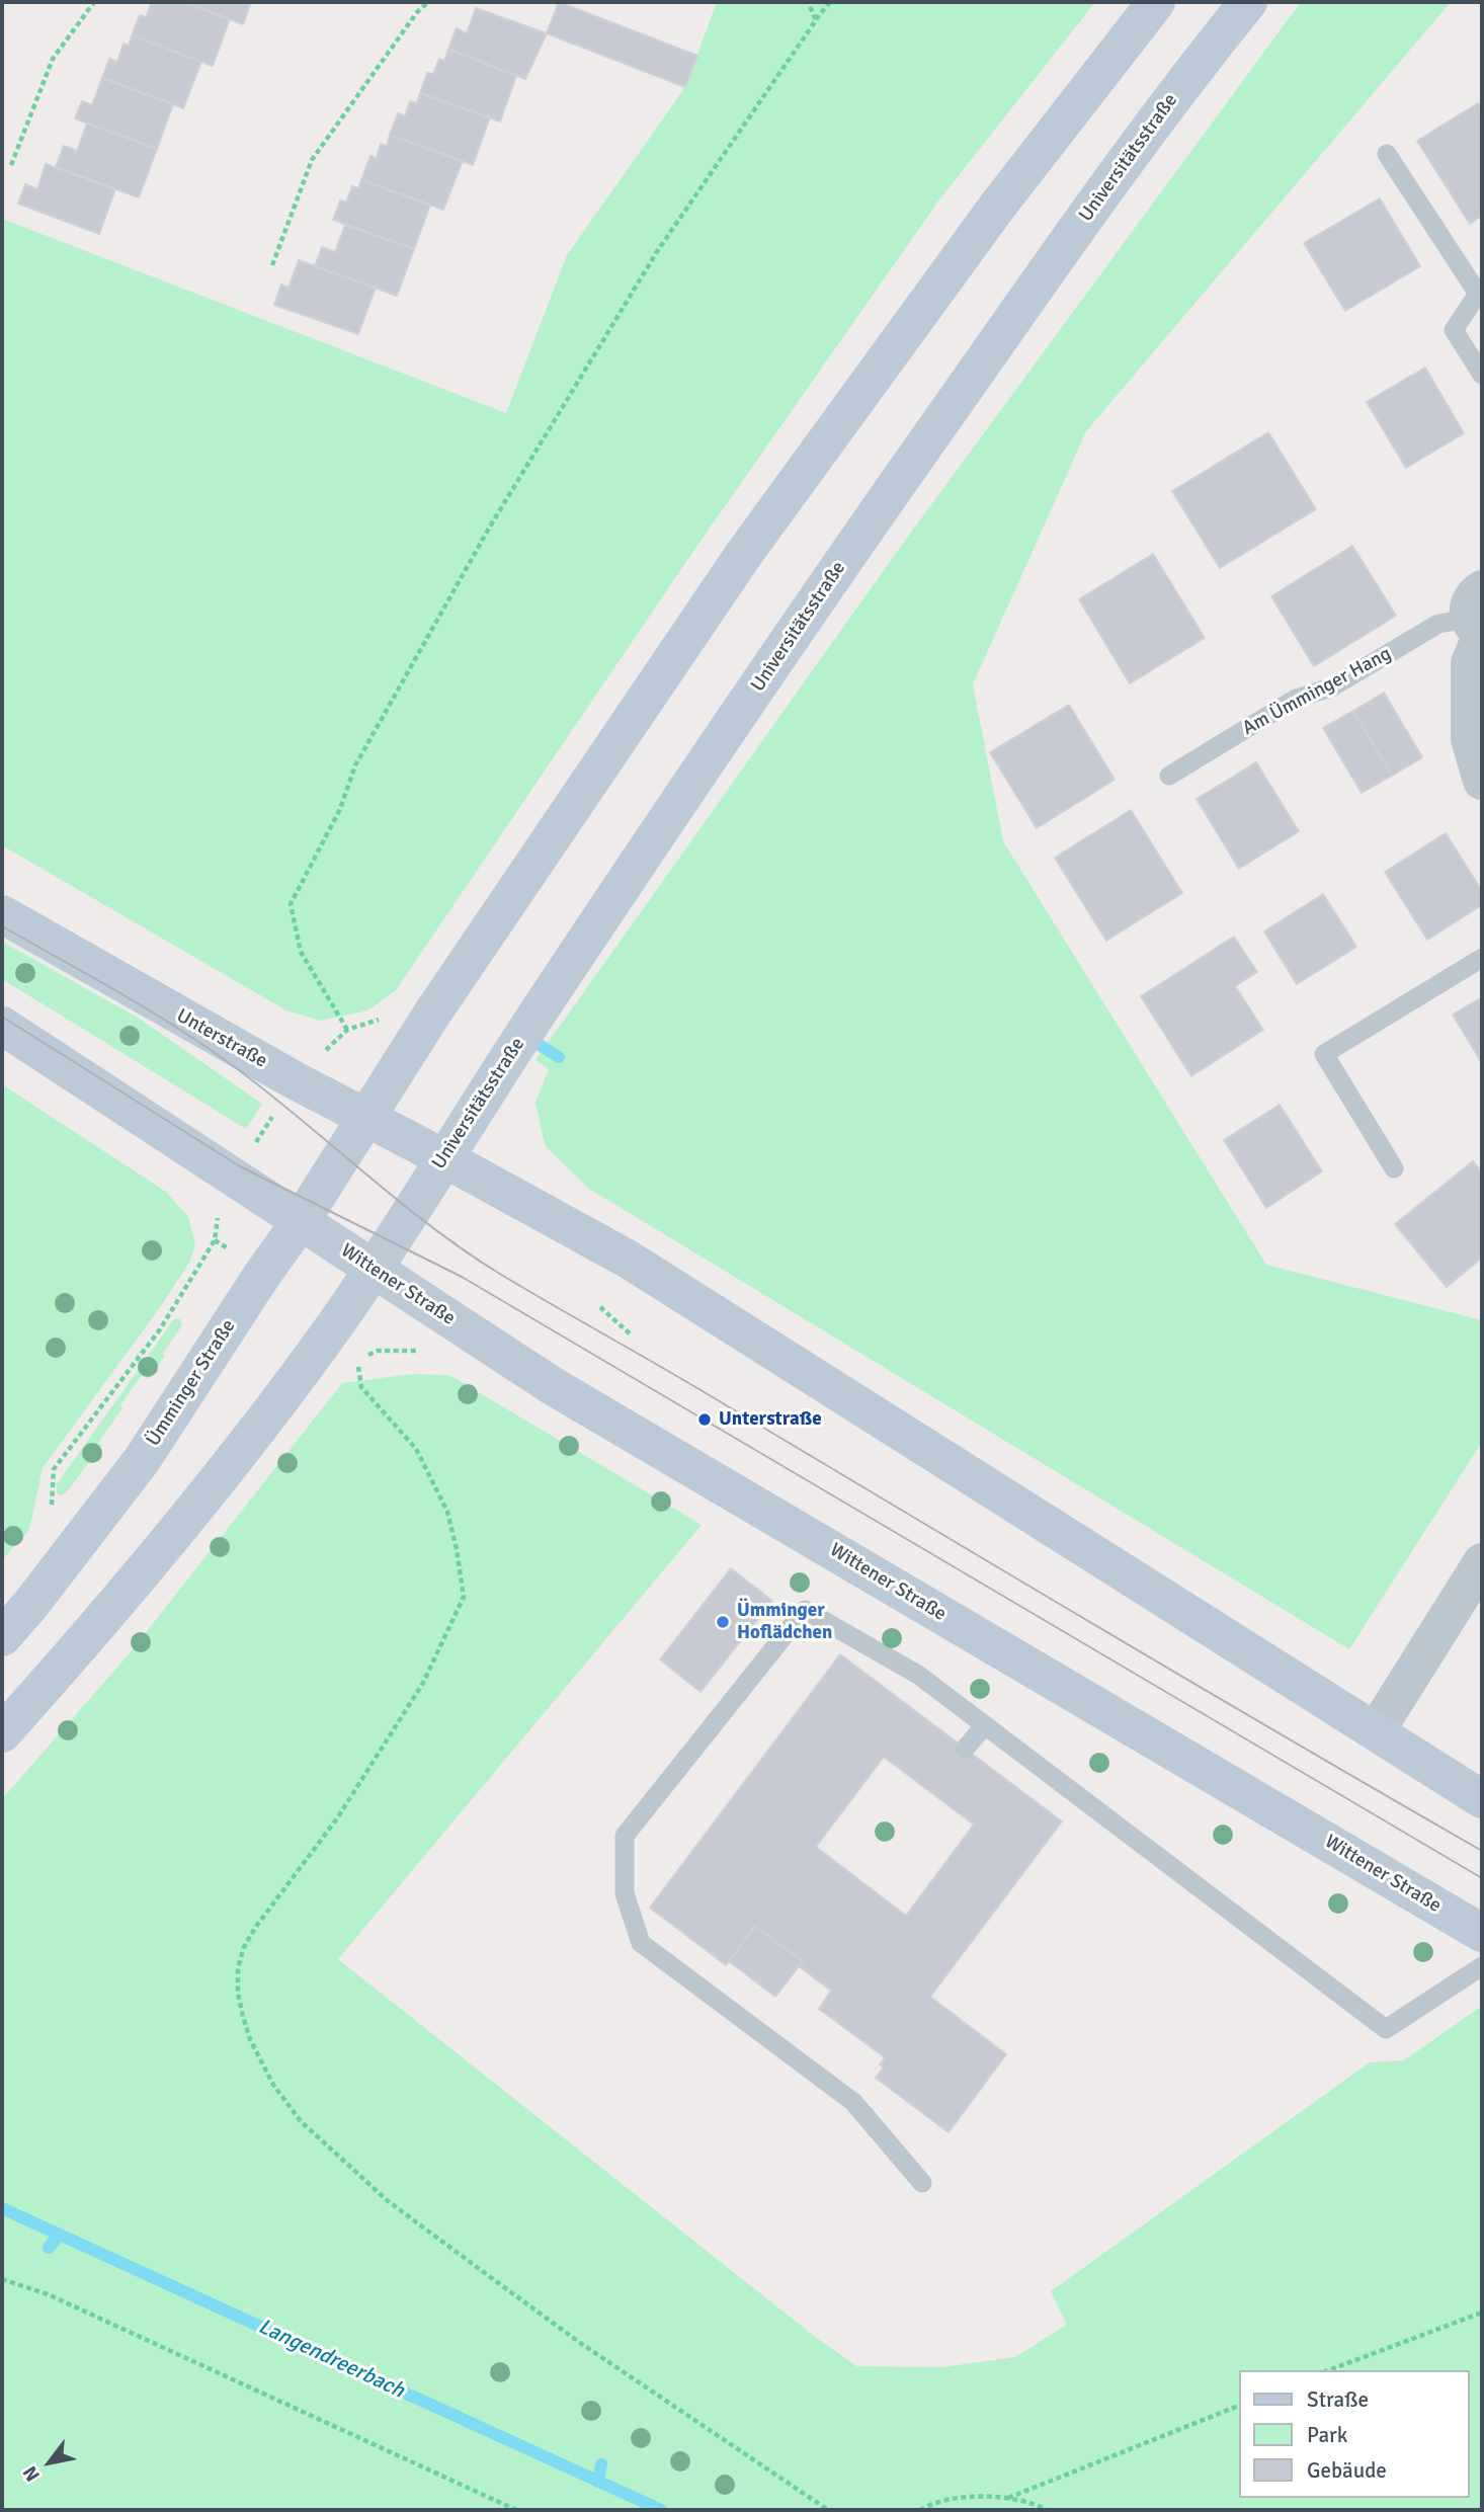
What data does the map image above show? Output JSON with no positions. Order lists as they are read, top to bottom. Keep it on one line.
{"streets":{"main road":["Universitätsstraße","Unterstraße","Wittener Straße","Ümminger Straße"],"street":["Am Ümminger Hang"]},"crossings":[["Universitätsstraße","Unterstraße"],["Universitätsstraße","Wittener Straße"],["Unterstraße","Ümminger Straße"],["Wittener Straße","Ümminger Straße"]],"water":["Langendreerbach"],"places":["Unterstraße","Ümminger Hoflädchen"],"legend":["Straße","Park","Gebäude"],"north":"bottom left"}
